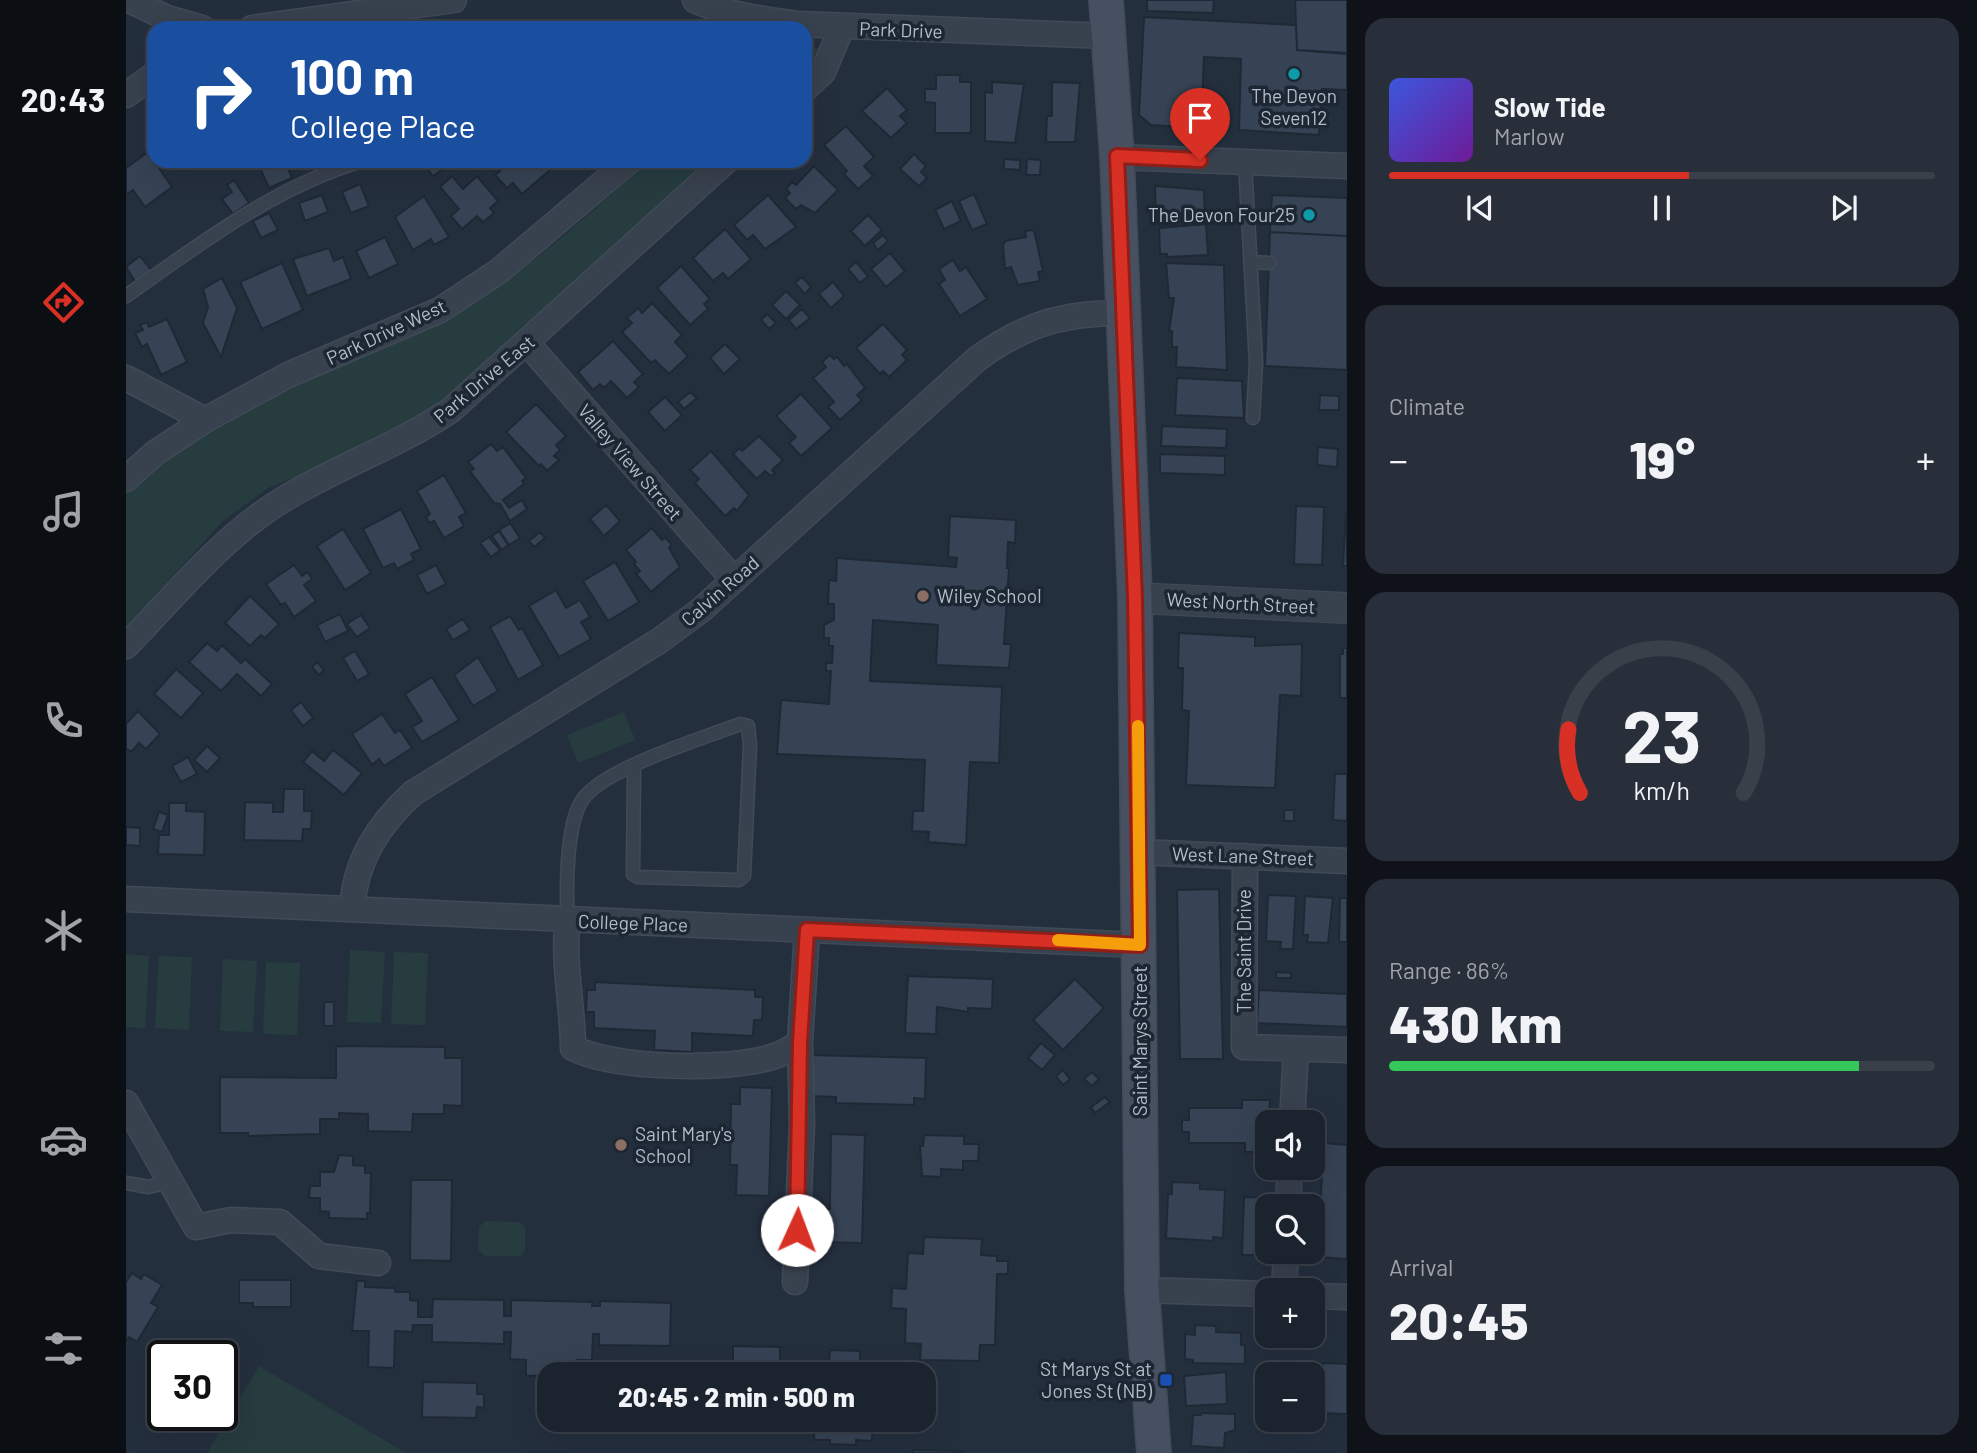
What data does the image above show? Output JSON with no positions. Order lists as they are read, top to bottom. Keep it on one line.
{"streets":{"main road":["Saint Marys Street"],"street":["Park Drive","Park Drive West","Park Drive East","Valley View Street","Calvin Road","West North Street","West Lane Street","College Place","The Saint Drive"]},"crossings":[["Park Drive","Saint Marys Street"],["Park Drive East","Valley View Street"],["Valley View Street","Calvin Road"],["Calvin Road","College Place"],["Calvin Road","Saint Marys Street"],["West North Street","Saint Marys Street"],["West Lane Street","The Saint Drive"],["West Lane Street","Saint Marys Street"],["College Place","Saint Marys Street"]],"places":{"other":["The Devon Seven12","The Devon Four25","Wiley School","Saint Mary's School"],"transit":["St Marys St at Jones St (NB)"]},"page":{"tabs":"20:43","turn":["100 m","College Place"],"song":["Slow Tide","Marlow"],"tile":["Climate",["Range · 86%","430 km"],["Arrival","20:45"]],"heat":["−","19°","+"],"map_buttons":["+","−"],"limit":"30","trip":"20:45 · 2 min · 500 m","gauge":["23","km/h"]}}
